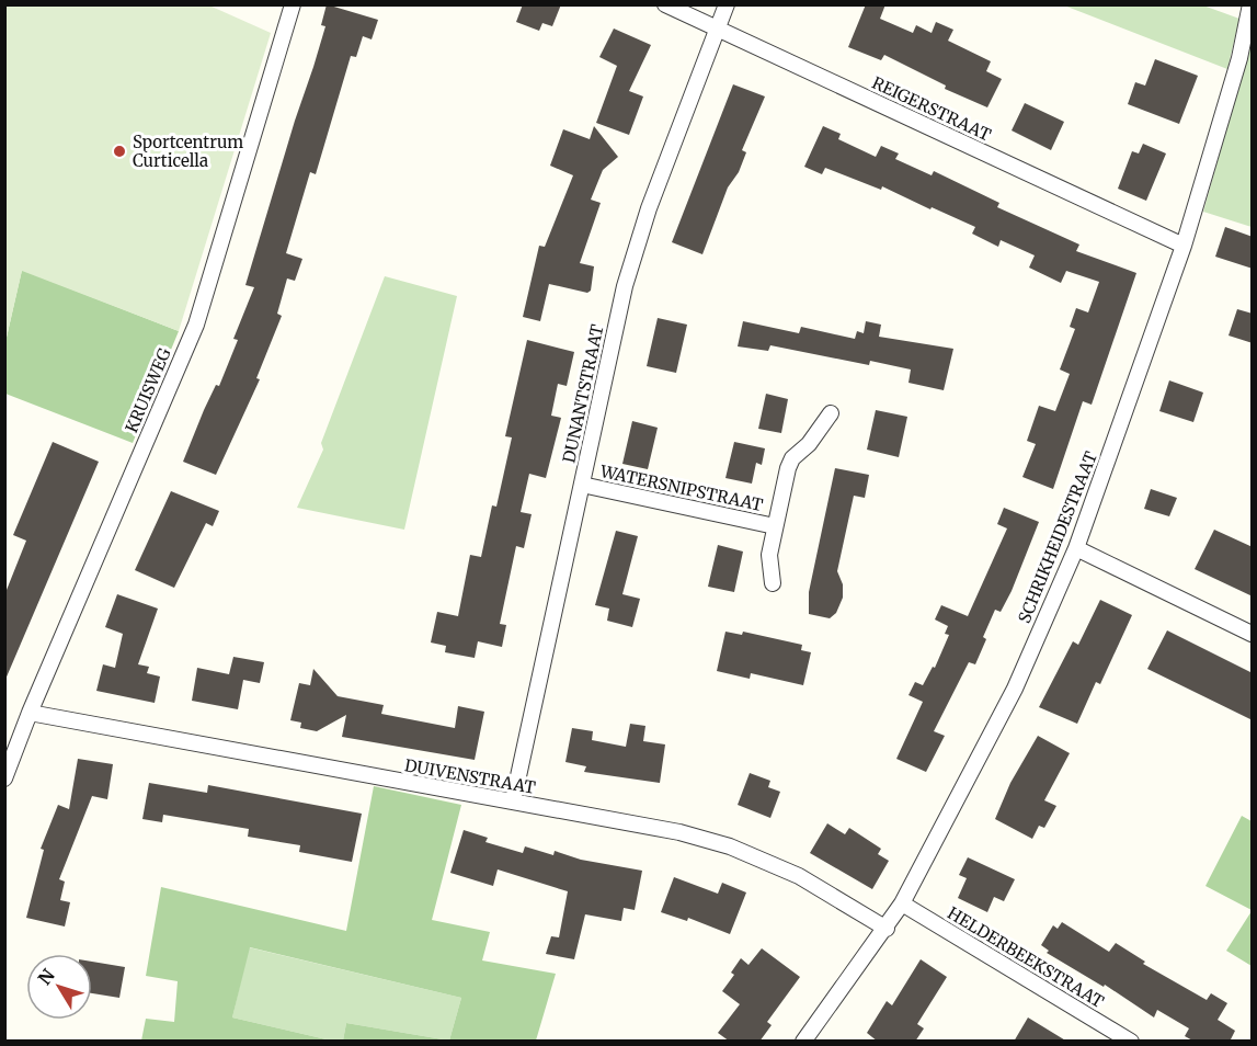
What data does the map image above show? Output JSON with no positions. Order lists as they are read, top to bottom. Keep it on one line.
{"streets":{"street":["REIGERSTRAAT","KRUISWEG","DUNANTSTRAAT","WATERSNIPSTRAAT","SCHRIKHEIDESTRAAT","DUIVENSTRAAT","HELDERBEEKSTRAAT"]},"crossings":[["REIGERSTRAAT","DUNANTSTRAAT"],["REIGERSTRAAT","SCHRIKHEIDESTRAAT"],["KRUISWEG","DUIVENSTRAAT"],["DUNANTSTRAAT","WATERSNIPSTRAAT"],["DUNANTSTRAAT","DUIVENSTRAAT"],["SCHRIKHEIDESTRAAT","DUIVENSTRAAT"],["SCHRIKHEIDESTRAAT","HELDERBEEKSTRAAT"]],"places":["Sportcentrum Curticella"],"north":"top left"}
